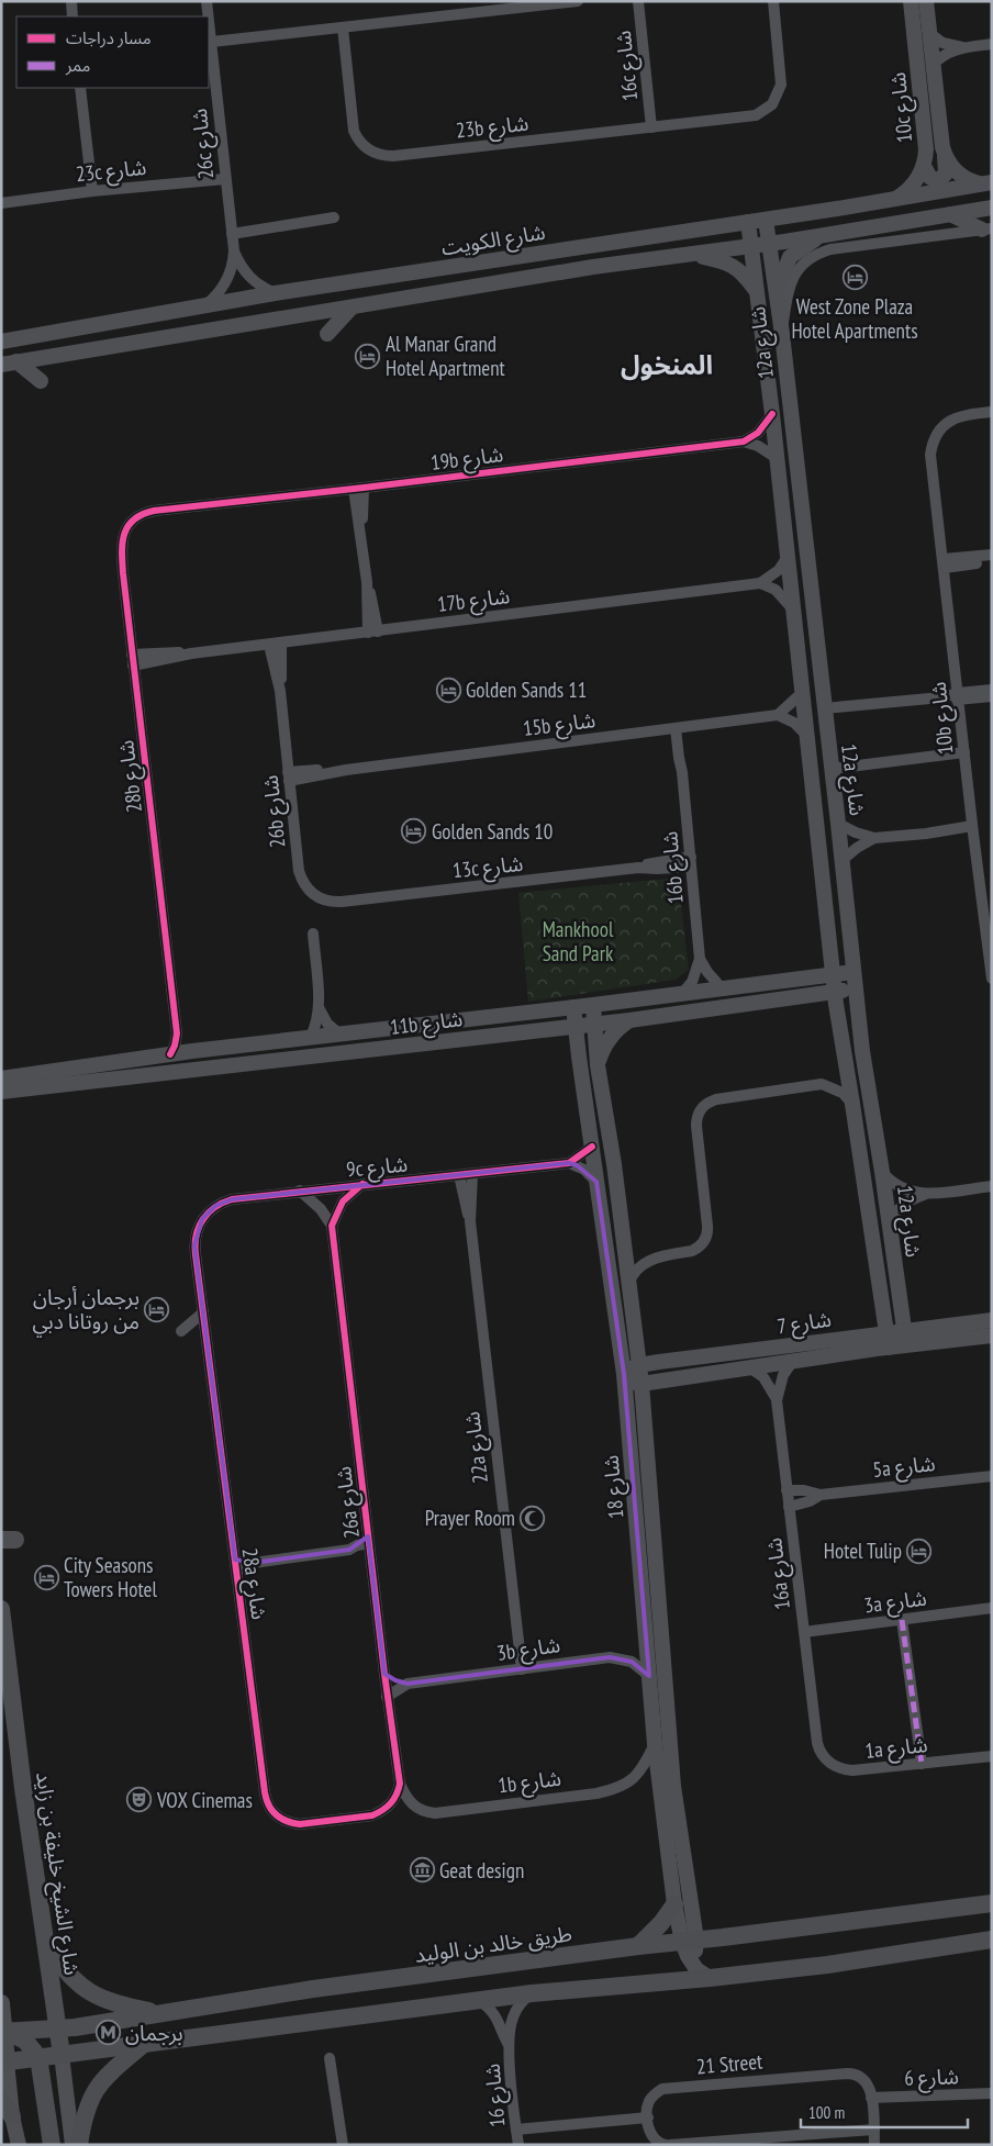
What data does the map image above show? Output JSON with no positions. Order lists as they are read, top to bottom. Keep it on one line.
{"streets":{"main road":["شارع الشيخ خليفة بن زايد","طريق خالد بن الوليد"],"street":["16c شارع","10c شارع","23b شارع","26c شارع","23c شارع","شارع الكويت","12a شارع","19b شارع","17b شارع","10b شارع","15b شارع","28b شارع","26b شارع","13c شارع","16b شارع","11b شارع","9c شارع","شارع 7","22a شارع","5a شارع","شارع 18","26a شارع","16a شارع","28a شارع","3a شارع","3b شارع","1a شارع","1b شارع","21 Street","شارع 6","شارع 16"]},"crossings":[["16c شارع","23b شارع"],["26c شارع","23c شارع"],["26c شارع","شارع الكويت"],["شارع الكويت","12a شارع"],["12a شارع","11b شارع"],["12a شارع","شارع 7"],["19b شارع","28b شارع"],["17b شارع","28b شارع"],["17b شارع","26b شارع"],["15b شارع","26b شارع"],["15b شارع","16b شارع"],["28b شارع","11b شارع"],["26b شارع","13c شارع"],["13c شارع","16b شارع"],["16b شارع","11b شارع"],["11b شارع","شارع 18"],["9c شارع","22a شارع"],["9c شارع","شارع 18"],["9c شارع","28a شارع"],["شارع 7","شارع 18"],["شارع 7","16a شارع"],["22a شارع","3b شارع"],["5a شارع","16a شارع"],["شارع 18","3b شارع"],["شارع 18","1b شارع"],["شارع 18","طريق خالد بن الوليد"],["26a شارع","28a شارع"],["26a شارع","3b شارع"],["26a شارع","1b شارع"],["16a شارع","3a شارع"],["16a شارع","1a شارع"],["28a شارع","1b شارع"],["شارع الشيخ خليفة بن زايد","طريق خالد بن الوليد"],["21 Street","شارع 6"]],"districts":["المنخول"],"parks":["Mankhool Sand Park"],"places":{"hotel":["West Zone Plaza Hotel Apartments","Al Manar Grand Hotel Apartment","Golden Sands 11","Golden Sands 10","برجمان أرجان من روتانا دبي","Hotel Tulip","City Seasons Towers Hotel"],"mosque":["Prayer Room"],"theatre":["VOX Cinemas"],"museum":["Geat design"],"metro station":["برجمان"]},"legend":["مسار دراجات","ممر"],"scale_bar":"100 m"}
